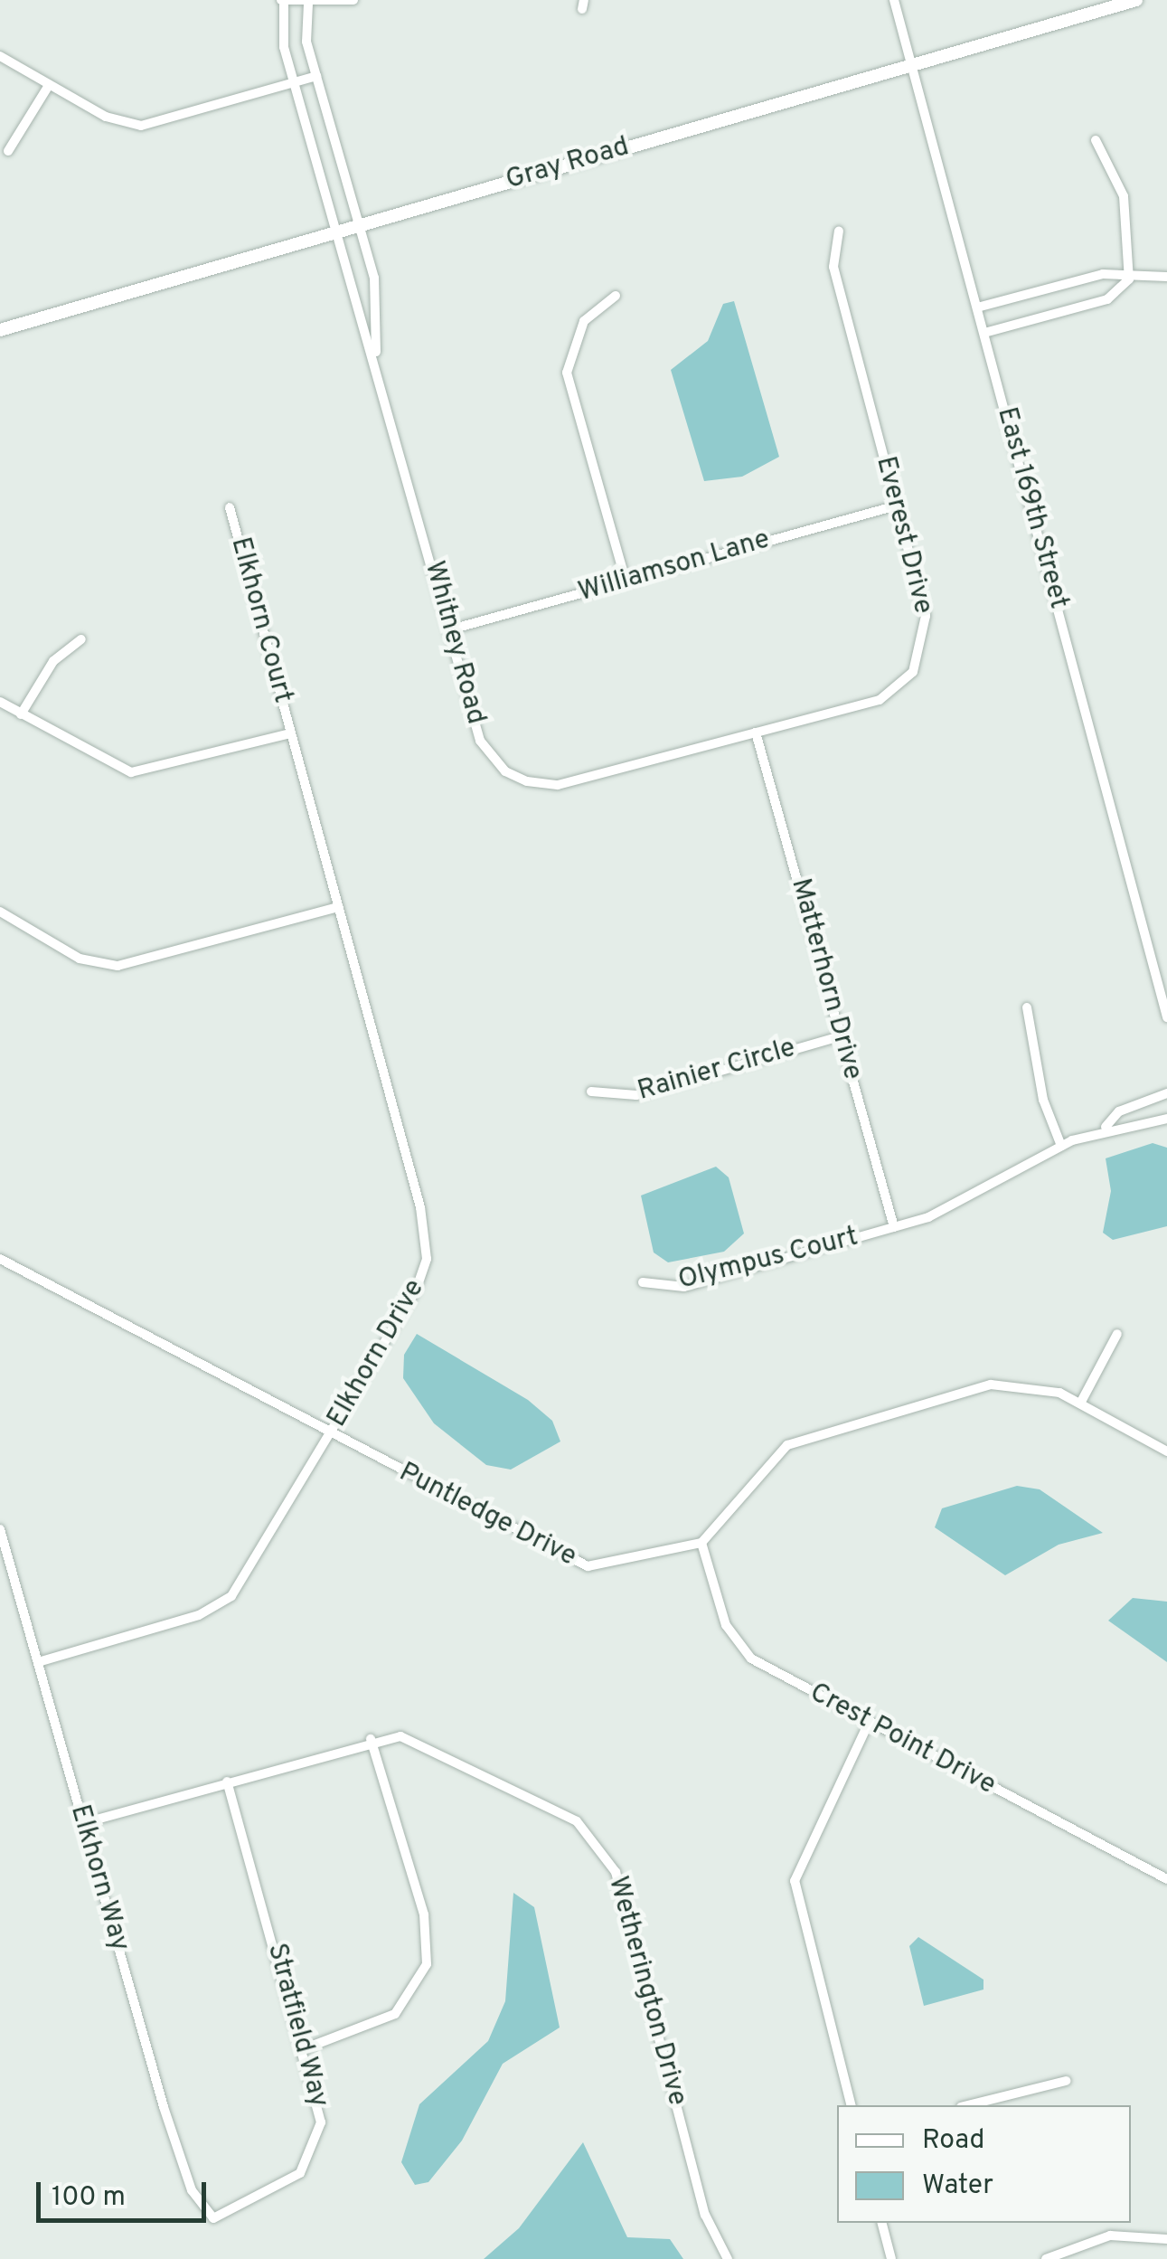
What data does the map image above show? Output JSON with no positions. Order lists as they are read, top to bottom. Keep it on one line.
{"streets":{"street":["Gray Road","East 169th Street","Everest Drive","Williamson Lane","Elkhorn Court","Whitney Road","Matterhorn Drive","Rainier Circle","Olympus Court","Elkhorn Drive","Puntledge Drive","Crest Point Drive","Elkhorn Way","Wetherington Drive","Stratfield Way"]},"crossings":[["Gray Road","East 169th Street"],["Gray Road","Whitney Road"],["Everest Drive","Williamson Lane"],["Everest Drive","Whitney Road"],["Everest Drive","Matterhorn Drive"],["Williamson Lane","Whitney Road"],["Elkhorn Court","Elkhorn Drive"],["Whitney Road","Matterhorn Drive"],["Matterhorn Drive","Rainier Circle"],["Matterhorn Drive","Olympus Court"],["Elkhorn Drive","Puntledge Drive"],["Elkhorn Drive","Elkhorn Way"],["Puntledge Drive","Crest Point Drive"],["Elkhorn Way","Wetherington Drive"],["Elkhorn Way","Stratfield Way"],["Wetherington Drive","Stratfield Way"]],"legend":["Road","Water"],"scale_bar":"100 m"}
